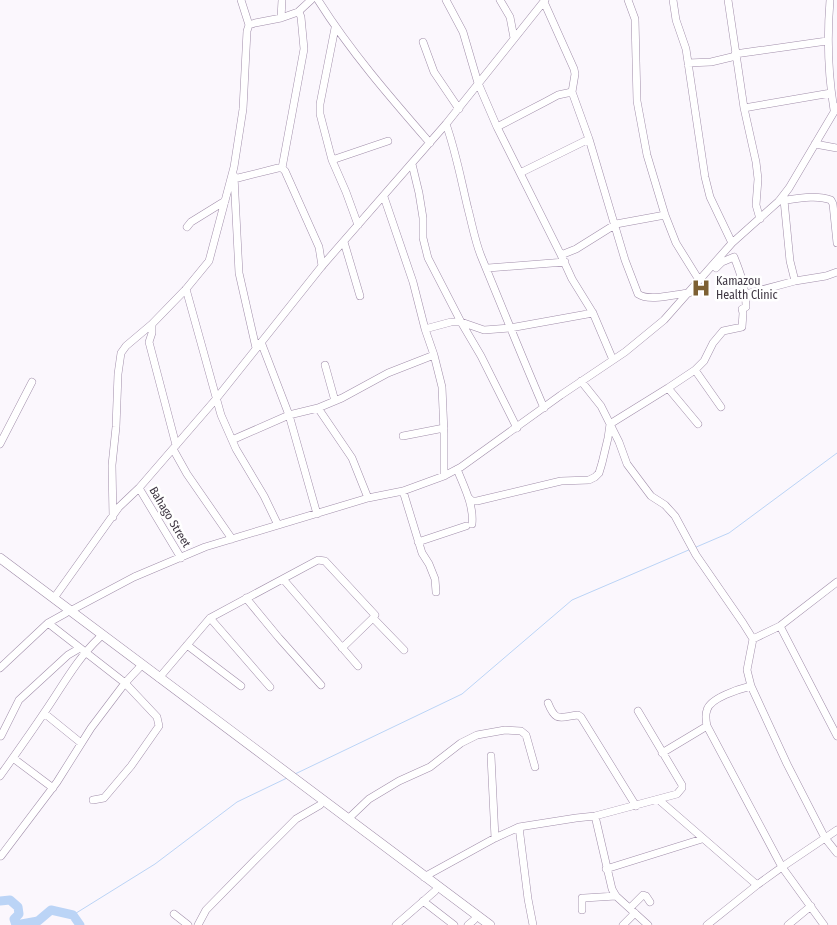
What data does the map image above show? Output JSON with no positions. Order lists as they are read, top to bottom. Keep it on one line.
{"streets":{"street":["Bahago Street"]},"places":{"hospital":["Kamazou Health Clinic"]}}
